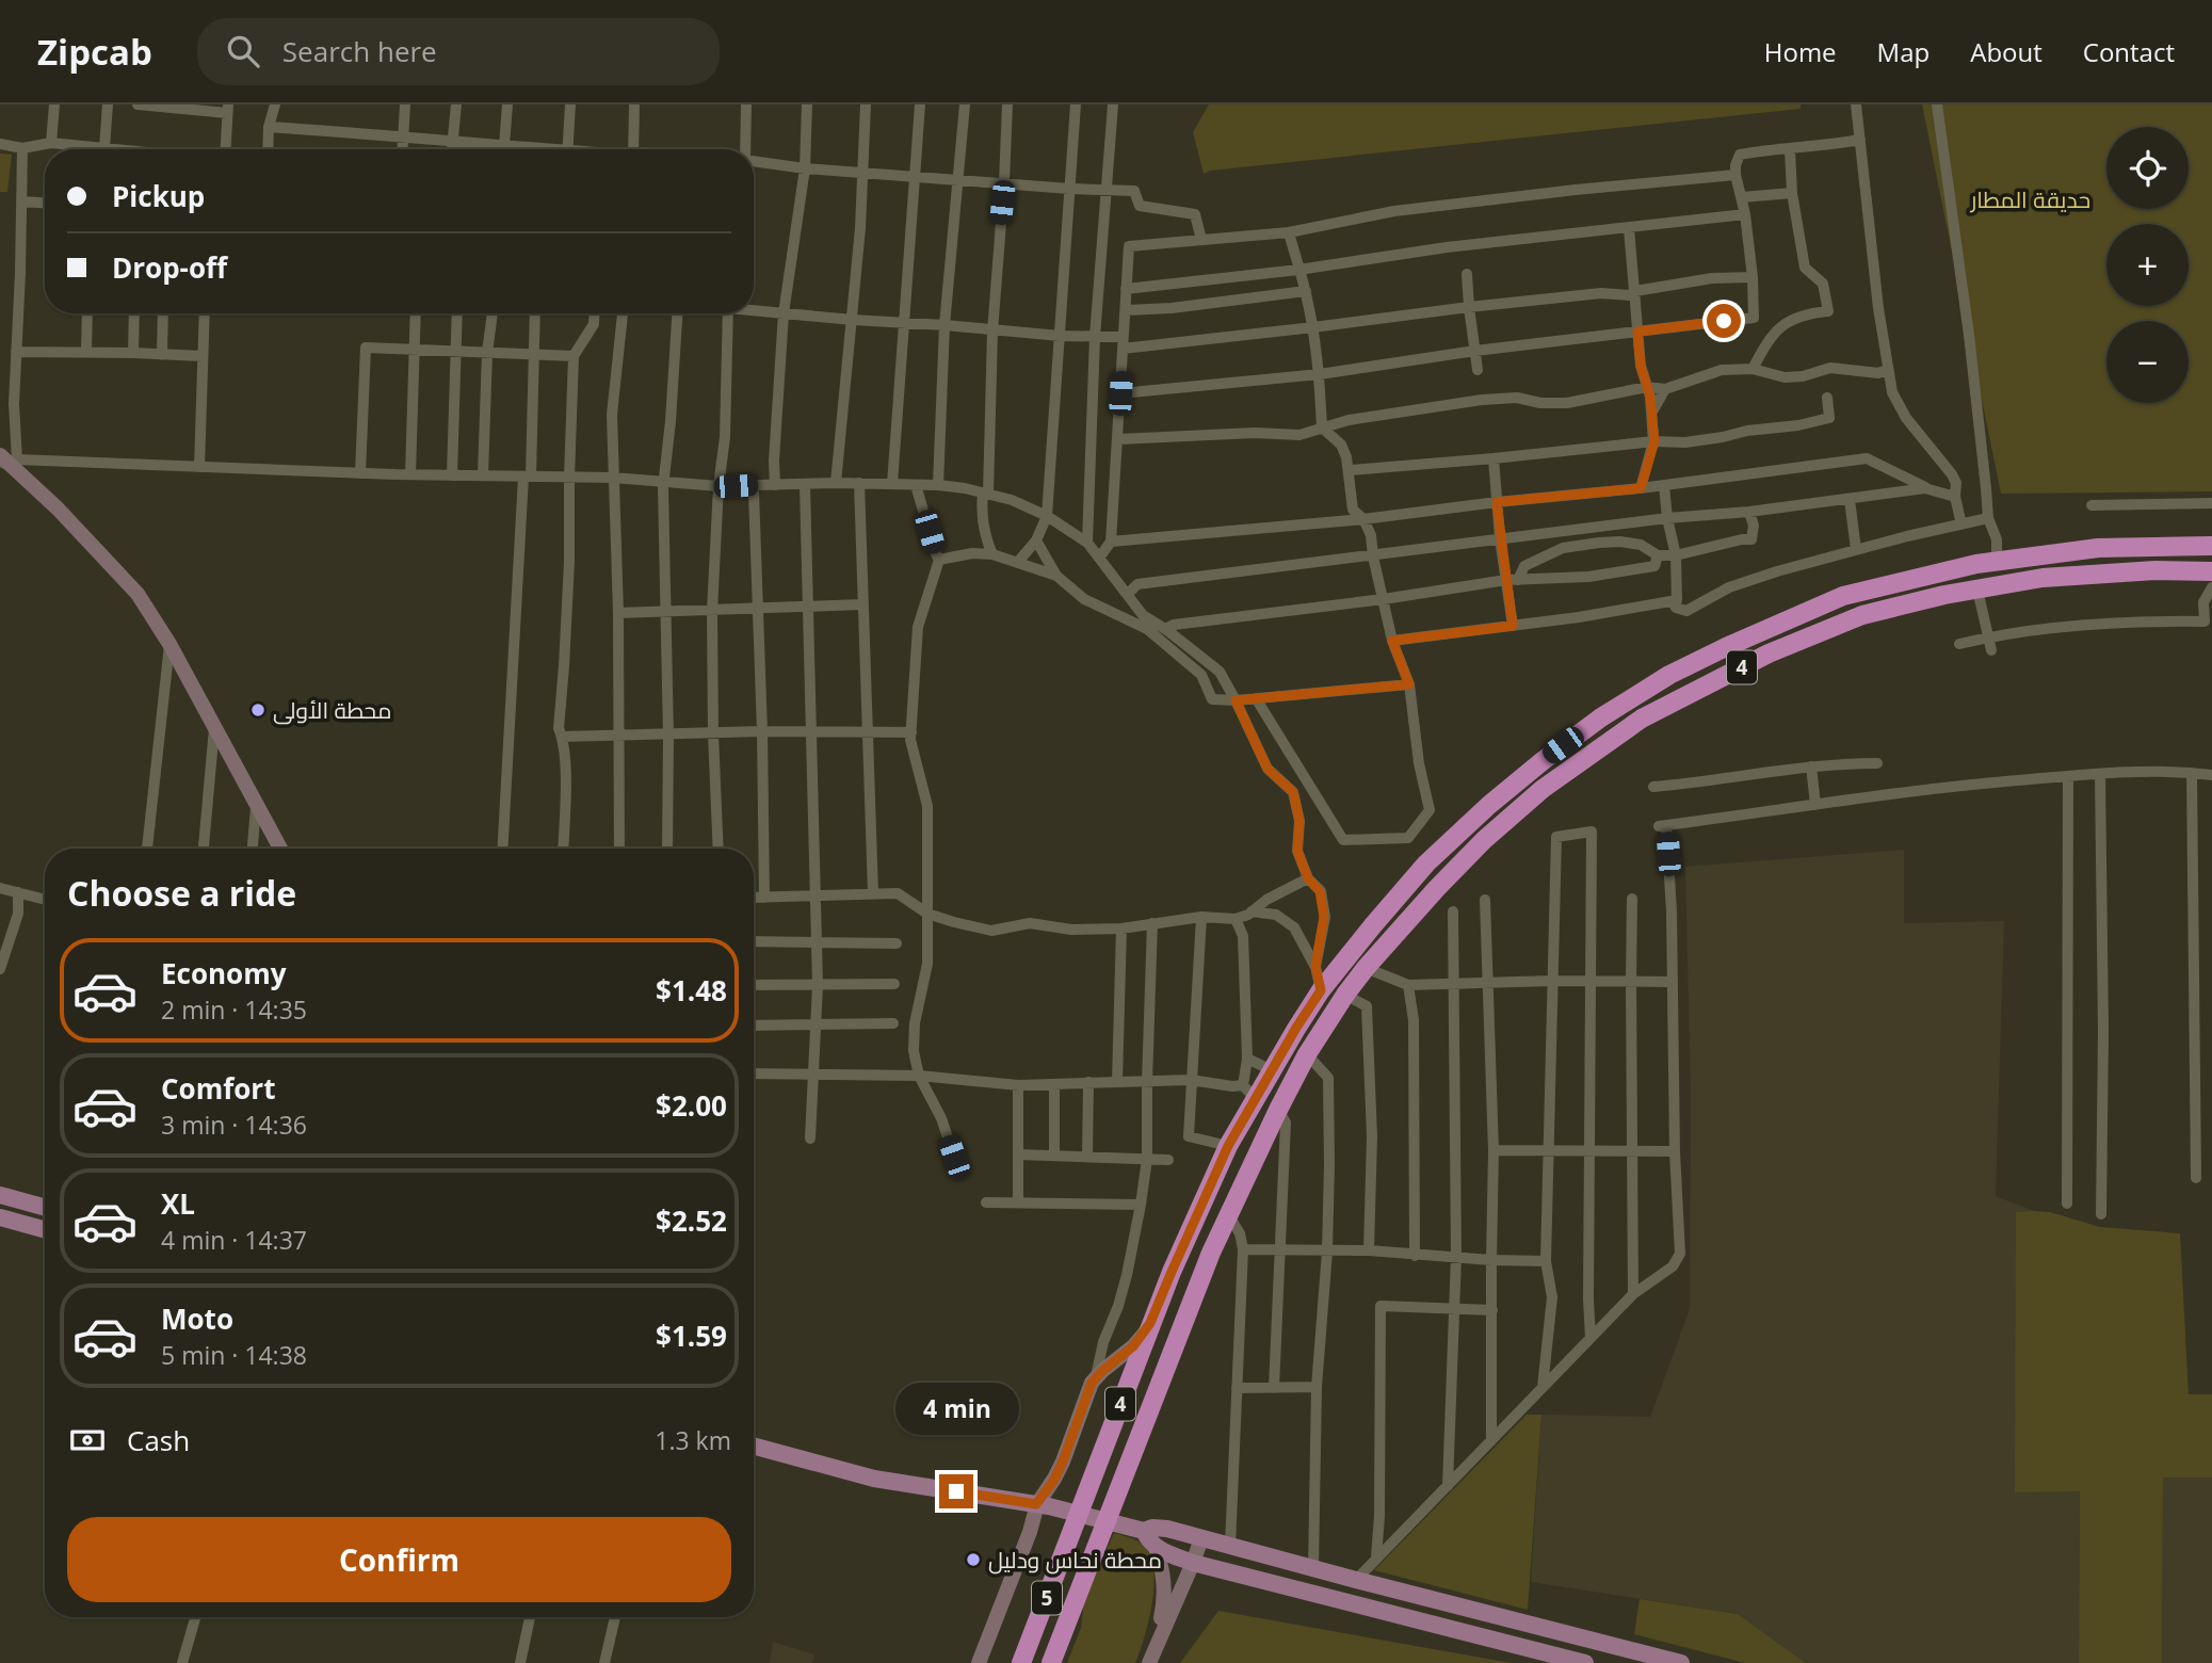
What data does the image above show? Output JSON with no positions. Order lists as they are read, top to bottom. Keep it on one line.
{"streets":{"highway":["4","5"]},"crossings":[["4","5"]],"parks":["حديقة المطار"],"places":["محطة الأولى","محطة نحاس ودليل"],"page":{"header":"Zipcab","search":"Search here","nav":["Home","Map","About","Contact"],"map_buttons":["+","−"],"banner":["Pickup","Drop-off"],"heading":"Choose a ride","list":[{"name":"Economy","note":"2 min · 14:35","value":"$1.48"},{"name":"Comfort","note":"3 min · 14:36","value":"$2.00"},{"name":"XL","note":"4 min · 14:37","value":"$2.52"},{"name":"Moto","note":"5 min · 14:38","value":"$1.59"}],"bubble":"4 min","pay":["Cash","1.3 km"],"buttons":"Confirm"}}
